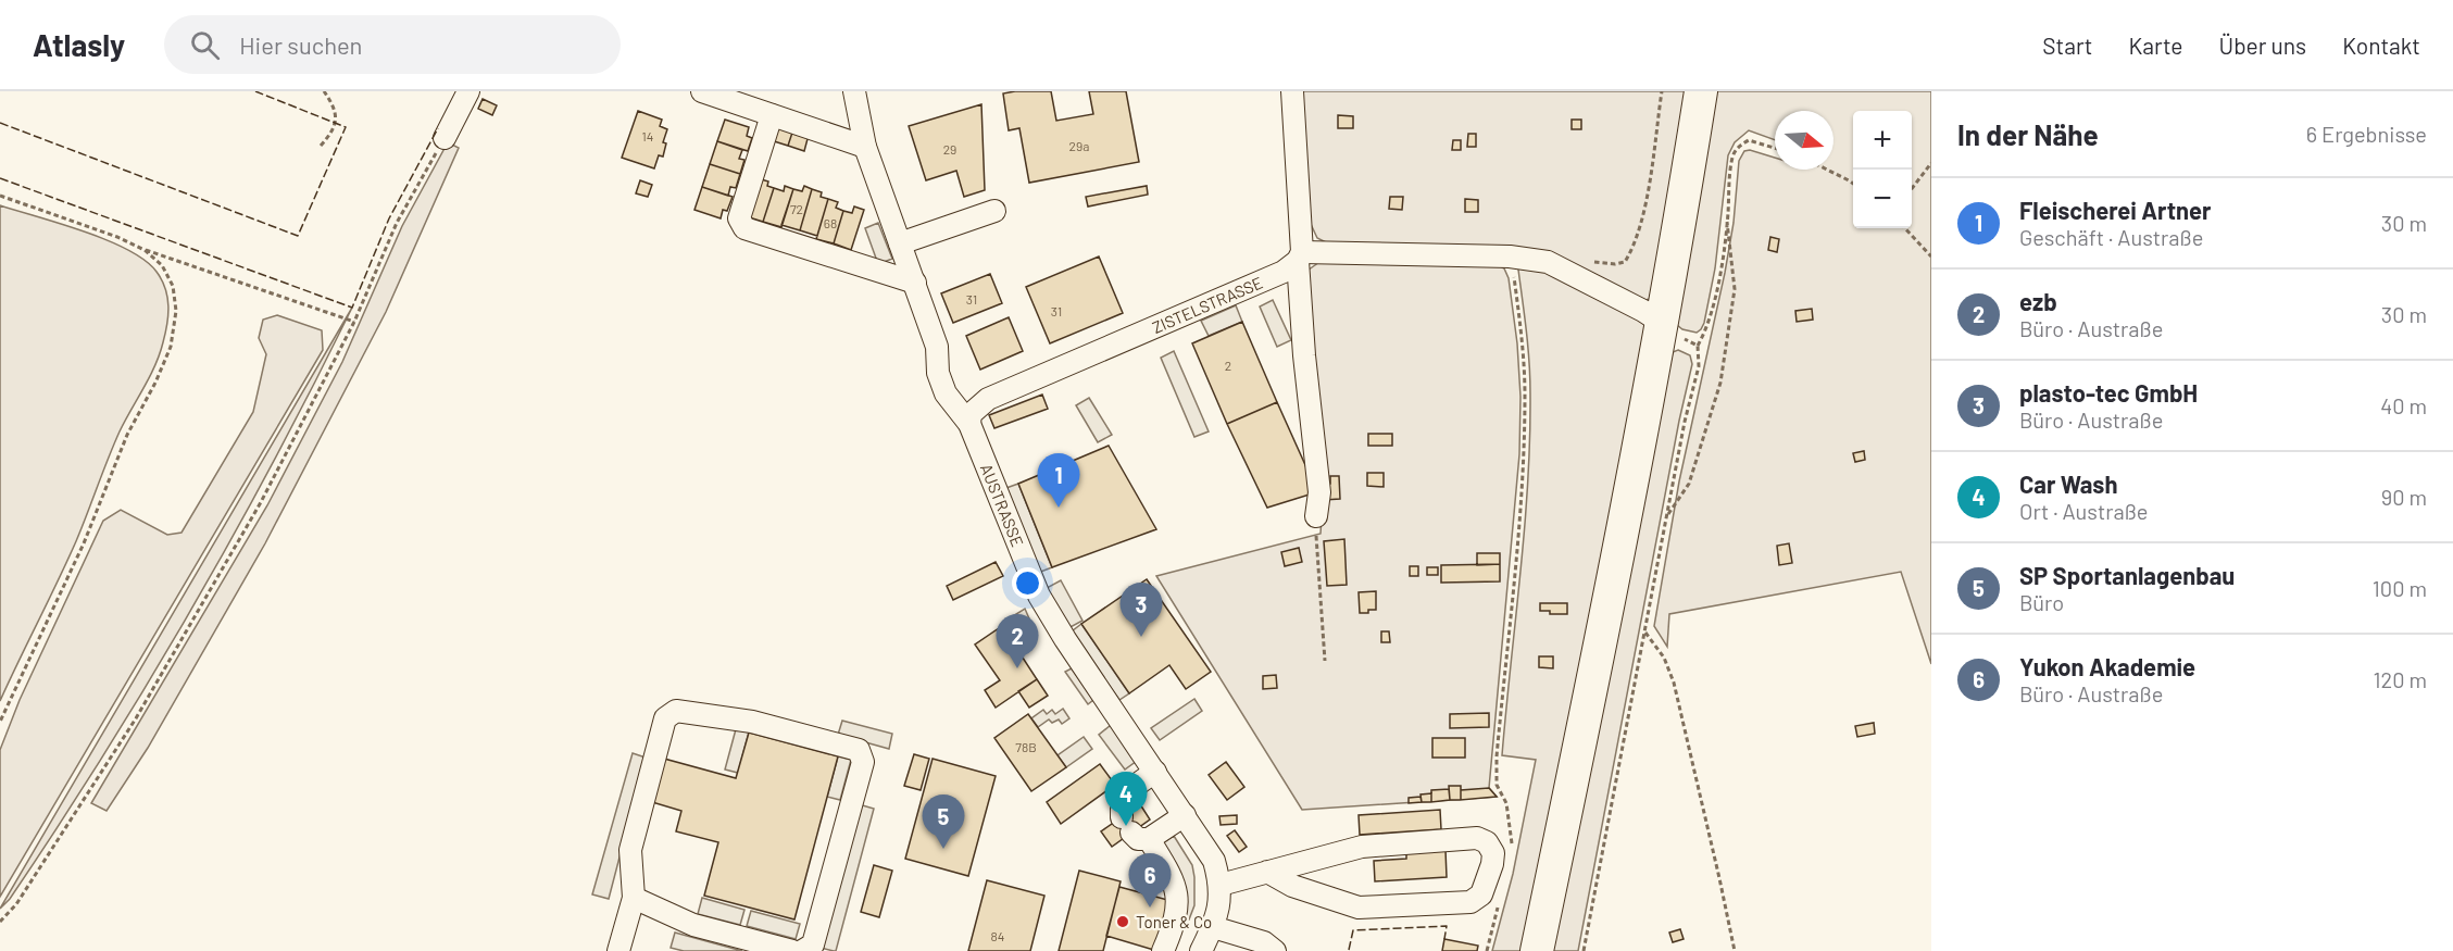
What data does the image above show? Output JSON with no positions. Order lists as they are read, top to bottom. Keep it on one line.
{"streets":{"street":["ZISTELSTRASSE","AUSTRASSE"]},"crossings":[["ZISTELSTRASSE","AUSTRASSE"]],"places":["Toner & Co"],"house_numbers":["14","29a","29","72","68","31","31","2","78B","84"],"north":"right","page":{"header":"Atlasly","search":"Hier suchen","nav":["Start","Karte","Über uns","Kontakt"],"heading":["In der Nähe","6 Ergebnisse"],"map_buttons":["+","−"],"list":[{"mark":"1","name":"Fleischerei Artner","note":"Geschäft · Austraße","value":"30 m"},{"mark":"2","name":"ezb","note":"Büro · Austraße","value":"30 m"},{"mark":"3","name":"plasto-tec GmbH","note":"Büro · Austraße","value":"40 m"},{"mark":"4","name":"Car Wash","note":"Ort · Austraße","value":"90 m"},{"mark":"5","name":"SP Sportanlagenbau","note":"Büro","value":"100 m"},{"mark":"6","name":"Yukon Akademie","note":"Büro · Austraße","value":"120 m"}],"pins":["1","3","2","4","5","6"]}}
